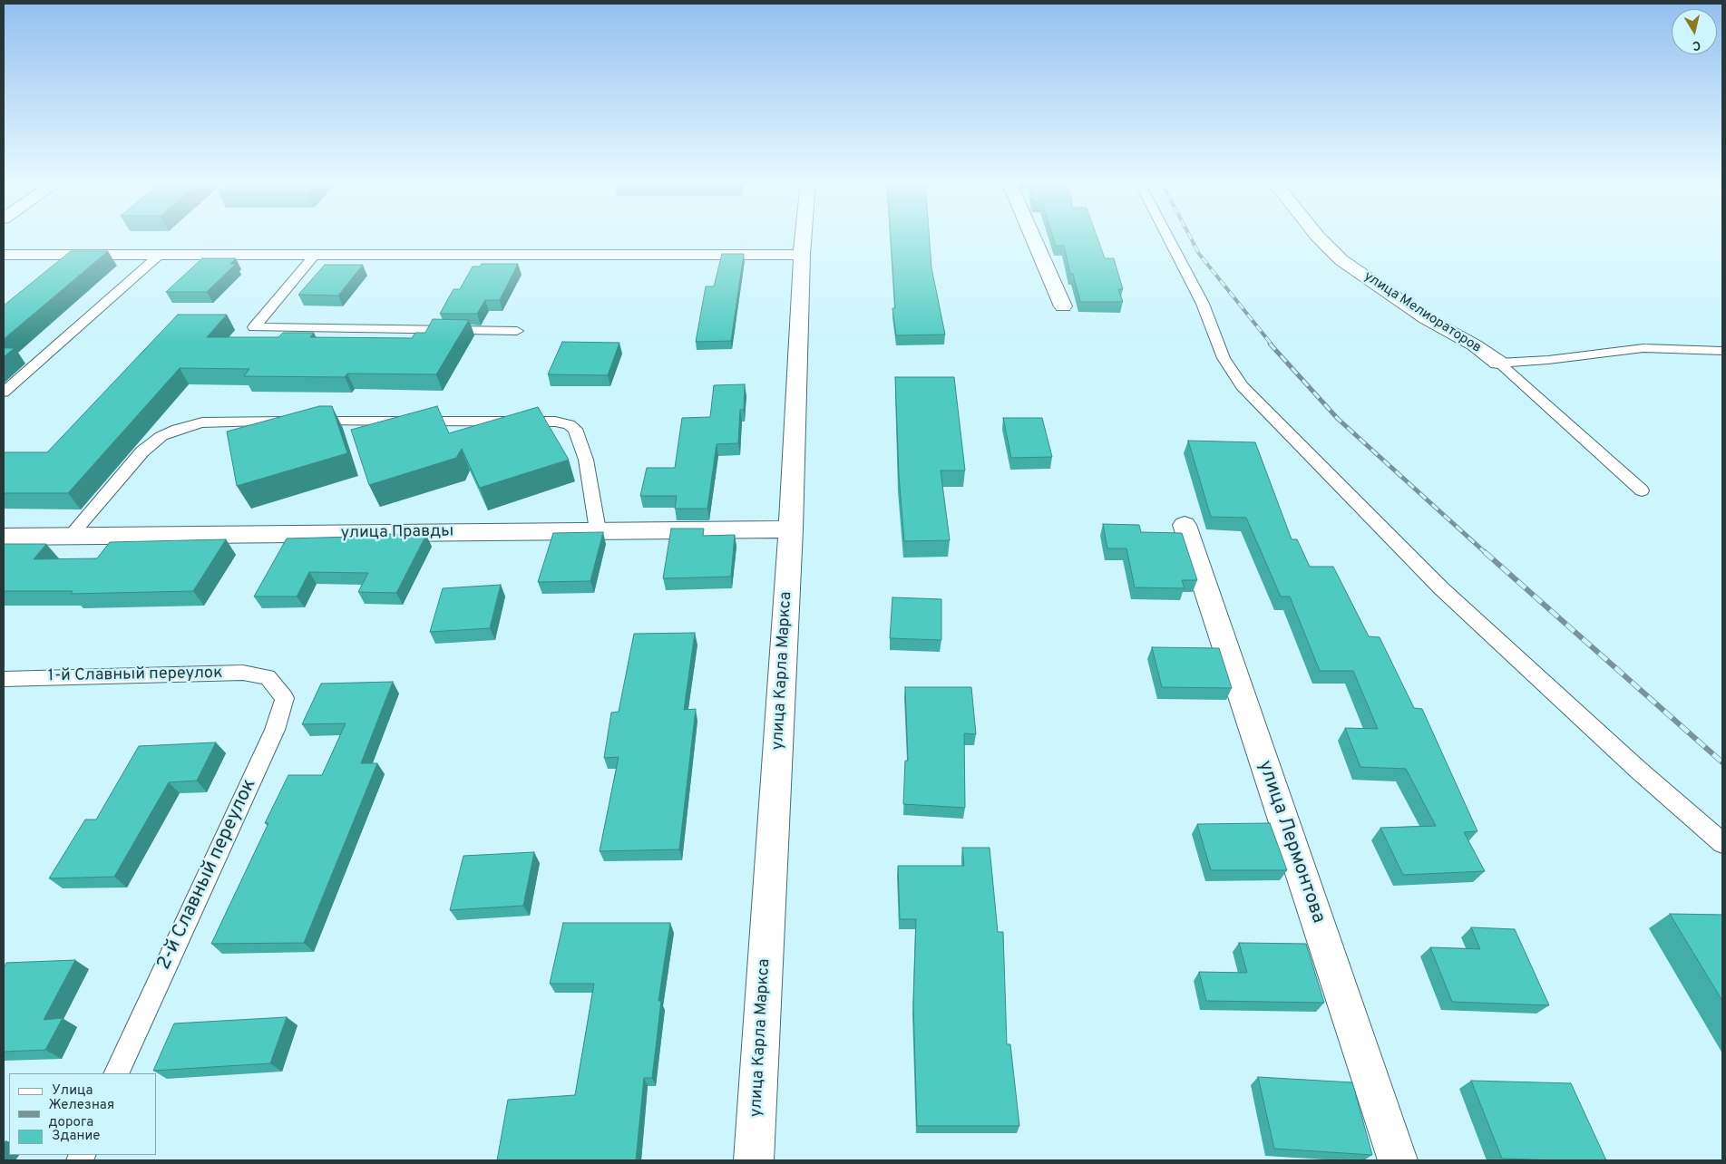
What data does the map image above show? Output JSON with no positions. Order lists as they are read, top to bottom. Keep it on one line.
{"streets":{"street":["улица Мелиораторов","улица Правды","улица Карла Маркса","улица Лермонтова"],"lane":["1-й Славный переулок","2-й Славный переулок"]},"crossings":[["улица Правды","улица Карла Маркса"],["1-й Славный переулок","2-й Славный переулок"]],"legend":["Улица","Железная дорога","Здание"],"north":"bottom"}
